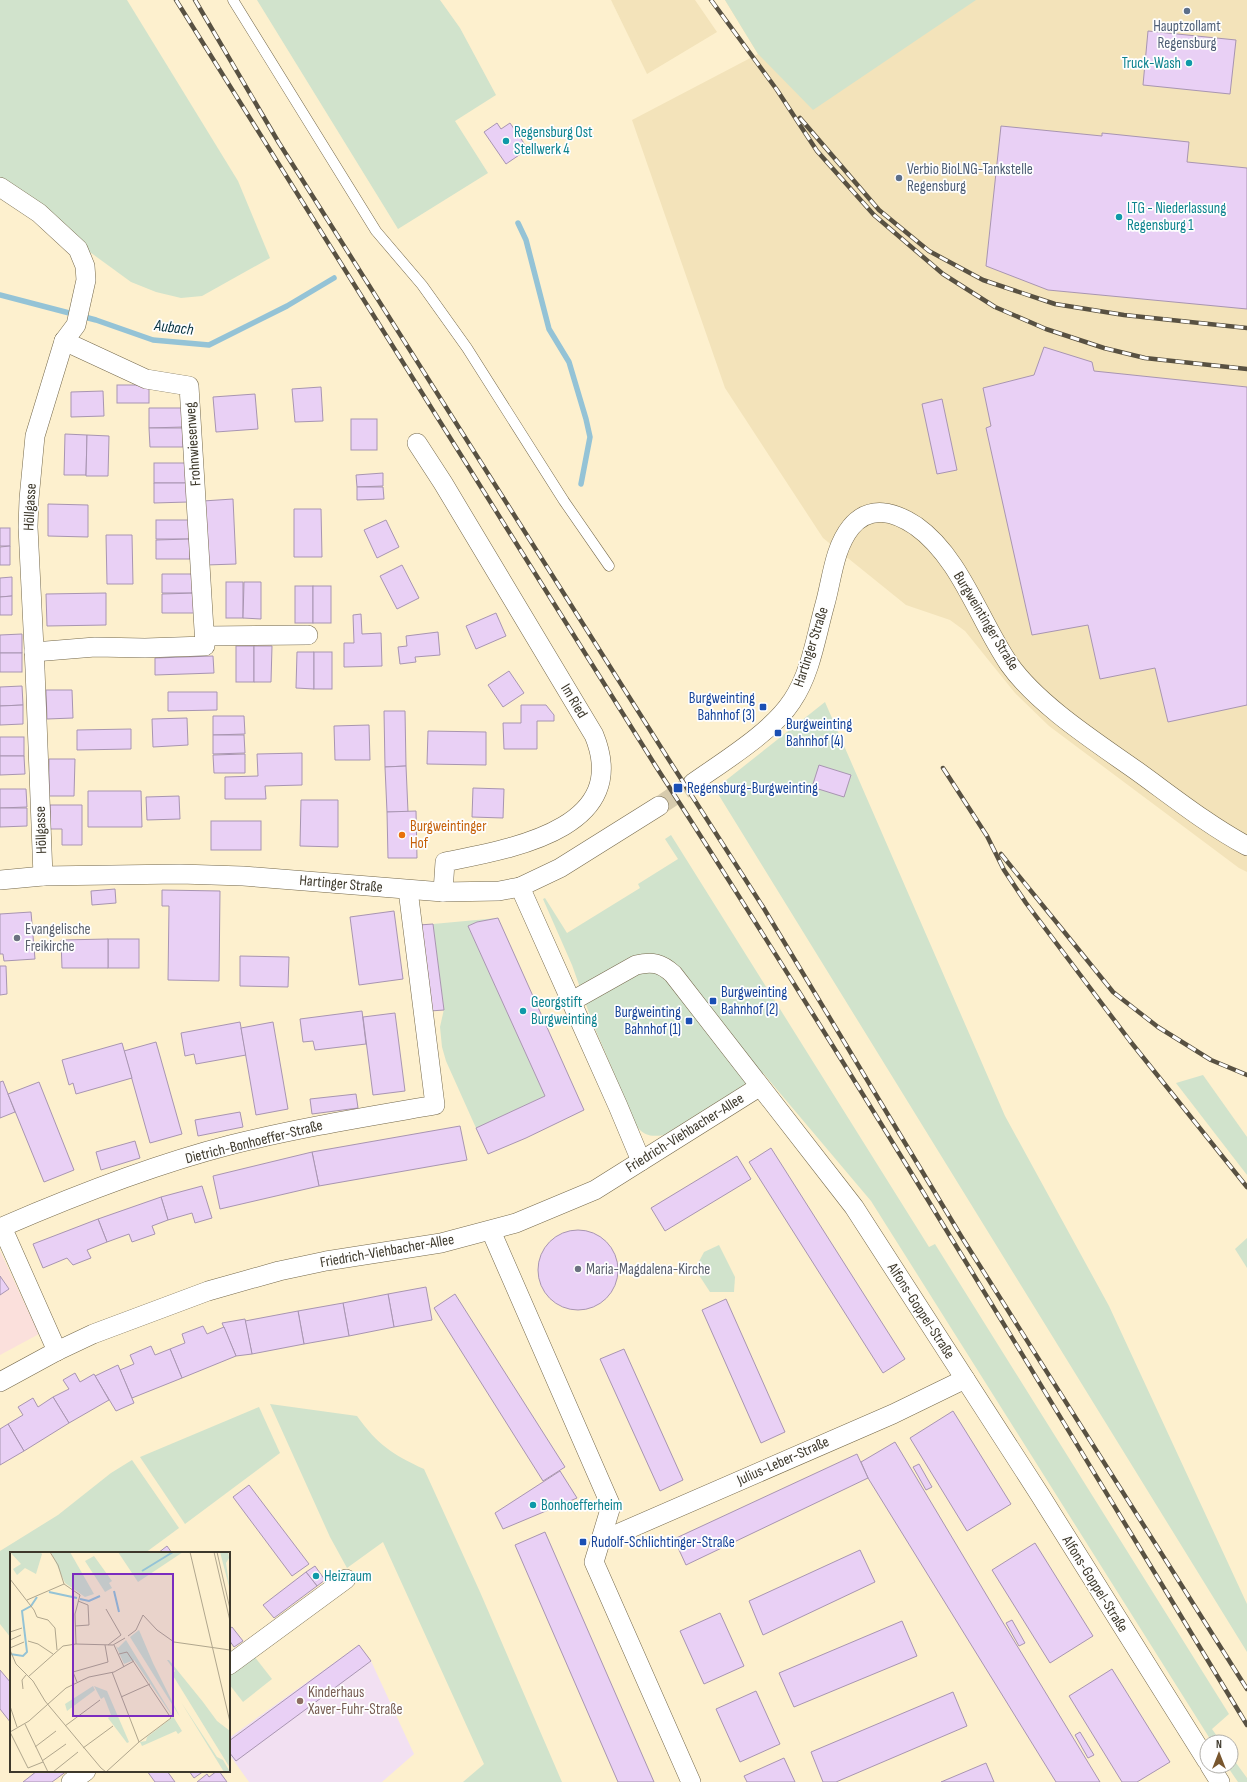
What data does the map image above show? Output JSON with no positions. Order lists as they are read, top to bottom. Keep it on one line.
{"streets":{"street":["Frohnwiesenweg","Höllgasse","Burgweintinger Straße","Hartinger Straße","Im Ried","Friedrich-Viehbacher-Allee","Dietrich-Bonhoeffer-Straße","Alfons-Goppel-Straße","Julius-Leber-Straße"]},"crossings":[["Frohnwiesenweg","Höllgasse"],["Höllgasse","Hartinger Straße"],["Burgweintinger Straße","Hartinger Straße"],["Hartinger Straße","Im Ried"],["Hartinger Straße","Dietrich-Bonhoeffer-Straße"],["Friedrich-Viehbacher-Allee","Dietrich-Bonhoeffer-Straße"],["Friedrich-Viehbacher-Allee","Alfons-Goppel-Straße"],["Alfons-Goppel-Straße","Julius-Leber-Straße"]],"water":["Aubach"],"places":{"other":["Hauptzollamt Regensburg","Truck-Wash","Regensburg Ost Stellwerk 4","Verbio BioLNG-Tankstelle Regensburg","LTG - Niederlassung Regensburg 1","Burgweintinger Hof","Evangelische Freikirche","Georgstift Burgweinting","Maria-Magdalena-Kirche","Bonhoefferheim","Heizraum","Kinderhaus Xaver-Fuhr-Straße"],"transit":["Burgweinting Bahnhof (3)","Burgweinting Bahnhof (4)","Regensburg-Burgweinting","Burgweinting Bahnhof (2)","Burgweinting Bahnhof (1)","Rudolf-Schlichtinger-Straße"]},"north":"top"}
